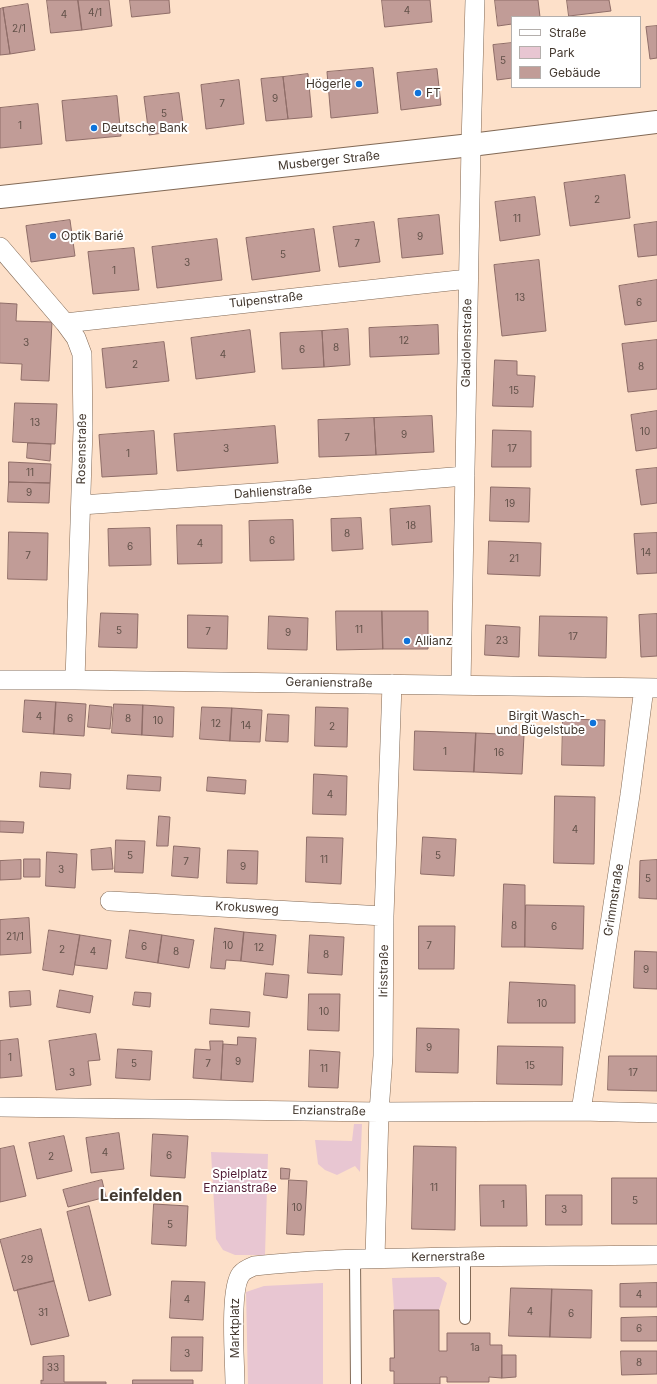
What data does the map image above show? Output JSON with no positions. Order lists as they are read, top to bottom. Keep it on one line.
{"streets":{"main road":["Musberger Straße"],"street":["Tulpenstraße","Gladiolenstraße","Rosenstraße","Dahlienstraße","Geranienstraße","Grimmstraße","Krokusweg","Irisstraße","Enzianstraße","Kernerstraße","Marktplatz"]},"crossings":[["Musberger Straße","Gladiolenstraße"],["Tulpenstraße","Gladiolenstraße"],["Tulpenstraße","Rosenstraße"],["Gladiolenstraße","Dahlienstraße"],["Gladiolenstraße","Geranienstraße"],["Rosenstraße","Dahlienstraße"],["Rosenstraße","Geranienstraße"],["Geranienstraße","Grimmstraße"],["Geranienstraße","Irisstraße"],["Grimmstraße","Enzianstraße"],["Krokusweg","Irisstraße"],["Irisstraße","Enzianstraße"],["Irisstraße","Kernerstraße"],["Kernerstraße","Marktplatz"]],"districts":["Leinfelden"],"parks":["Spielplatz Enzianstraße"],"places":["Högerle","FT","Deutsche Bank","Optik Barié","Allianz","Birgit Wasch- und Bügelstube"],"house_numbers":["4","4/1","4","2/1","5","9","7","5","1","2","11","9","7","5","3","1","13","6","12","3","8","6","4","2","8","15","13","10","9","7","3","17","1","11","9","19","18","8","6","4","6","14","7","21","11","5","7","9","17","23","4","6","8","10","12","14","2","1","16","4","4","5","5","11","7","9","3","5","8","6","21/1","10","7","6","12","2","4","8","8","9","10","10","9","1","9","5","7","15","11","3","17","4","6","2","11","5","1","10","3","5","29","4","4","4","31","6","6","1a","3","8","33"],"legend":["Straße","Park","Gebäude"]}
